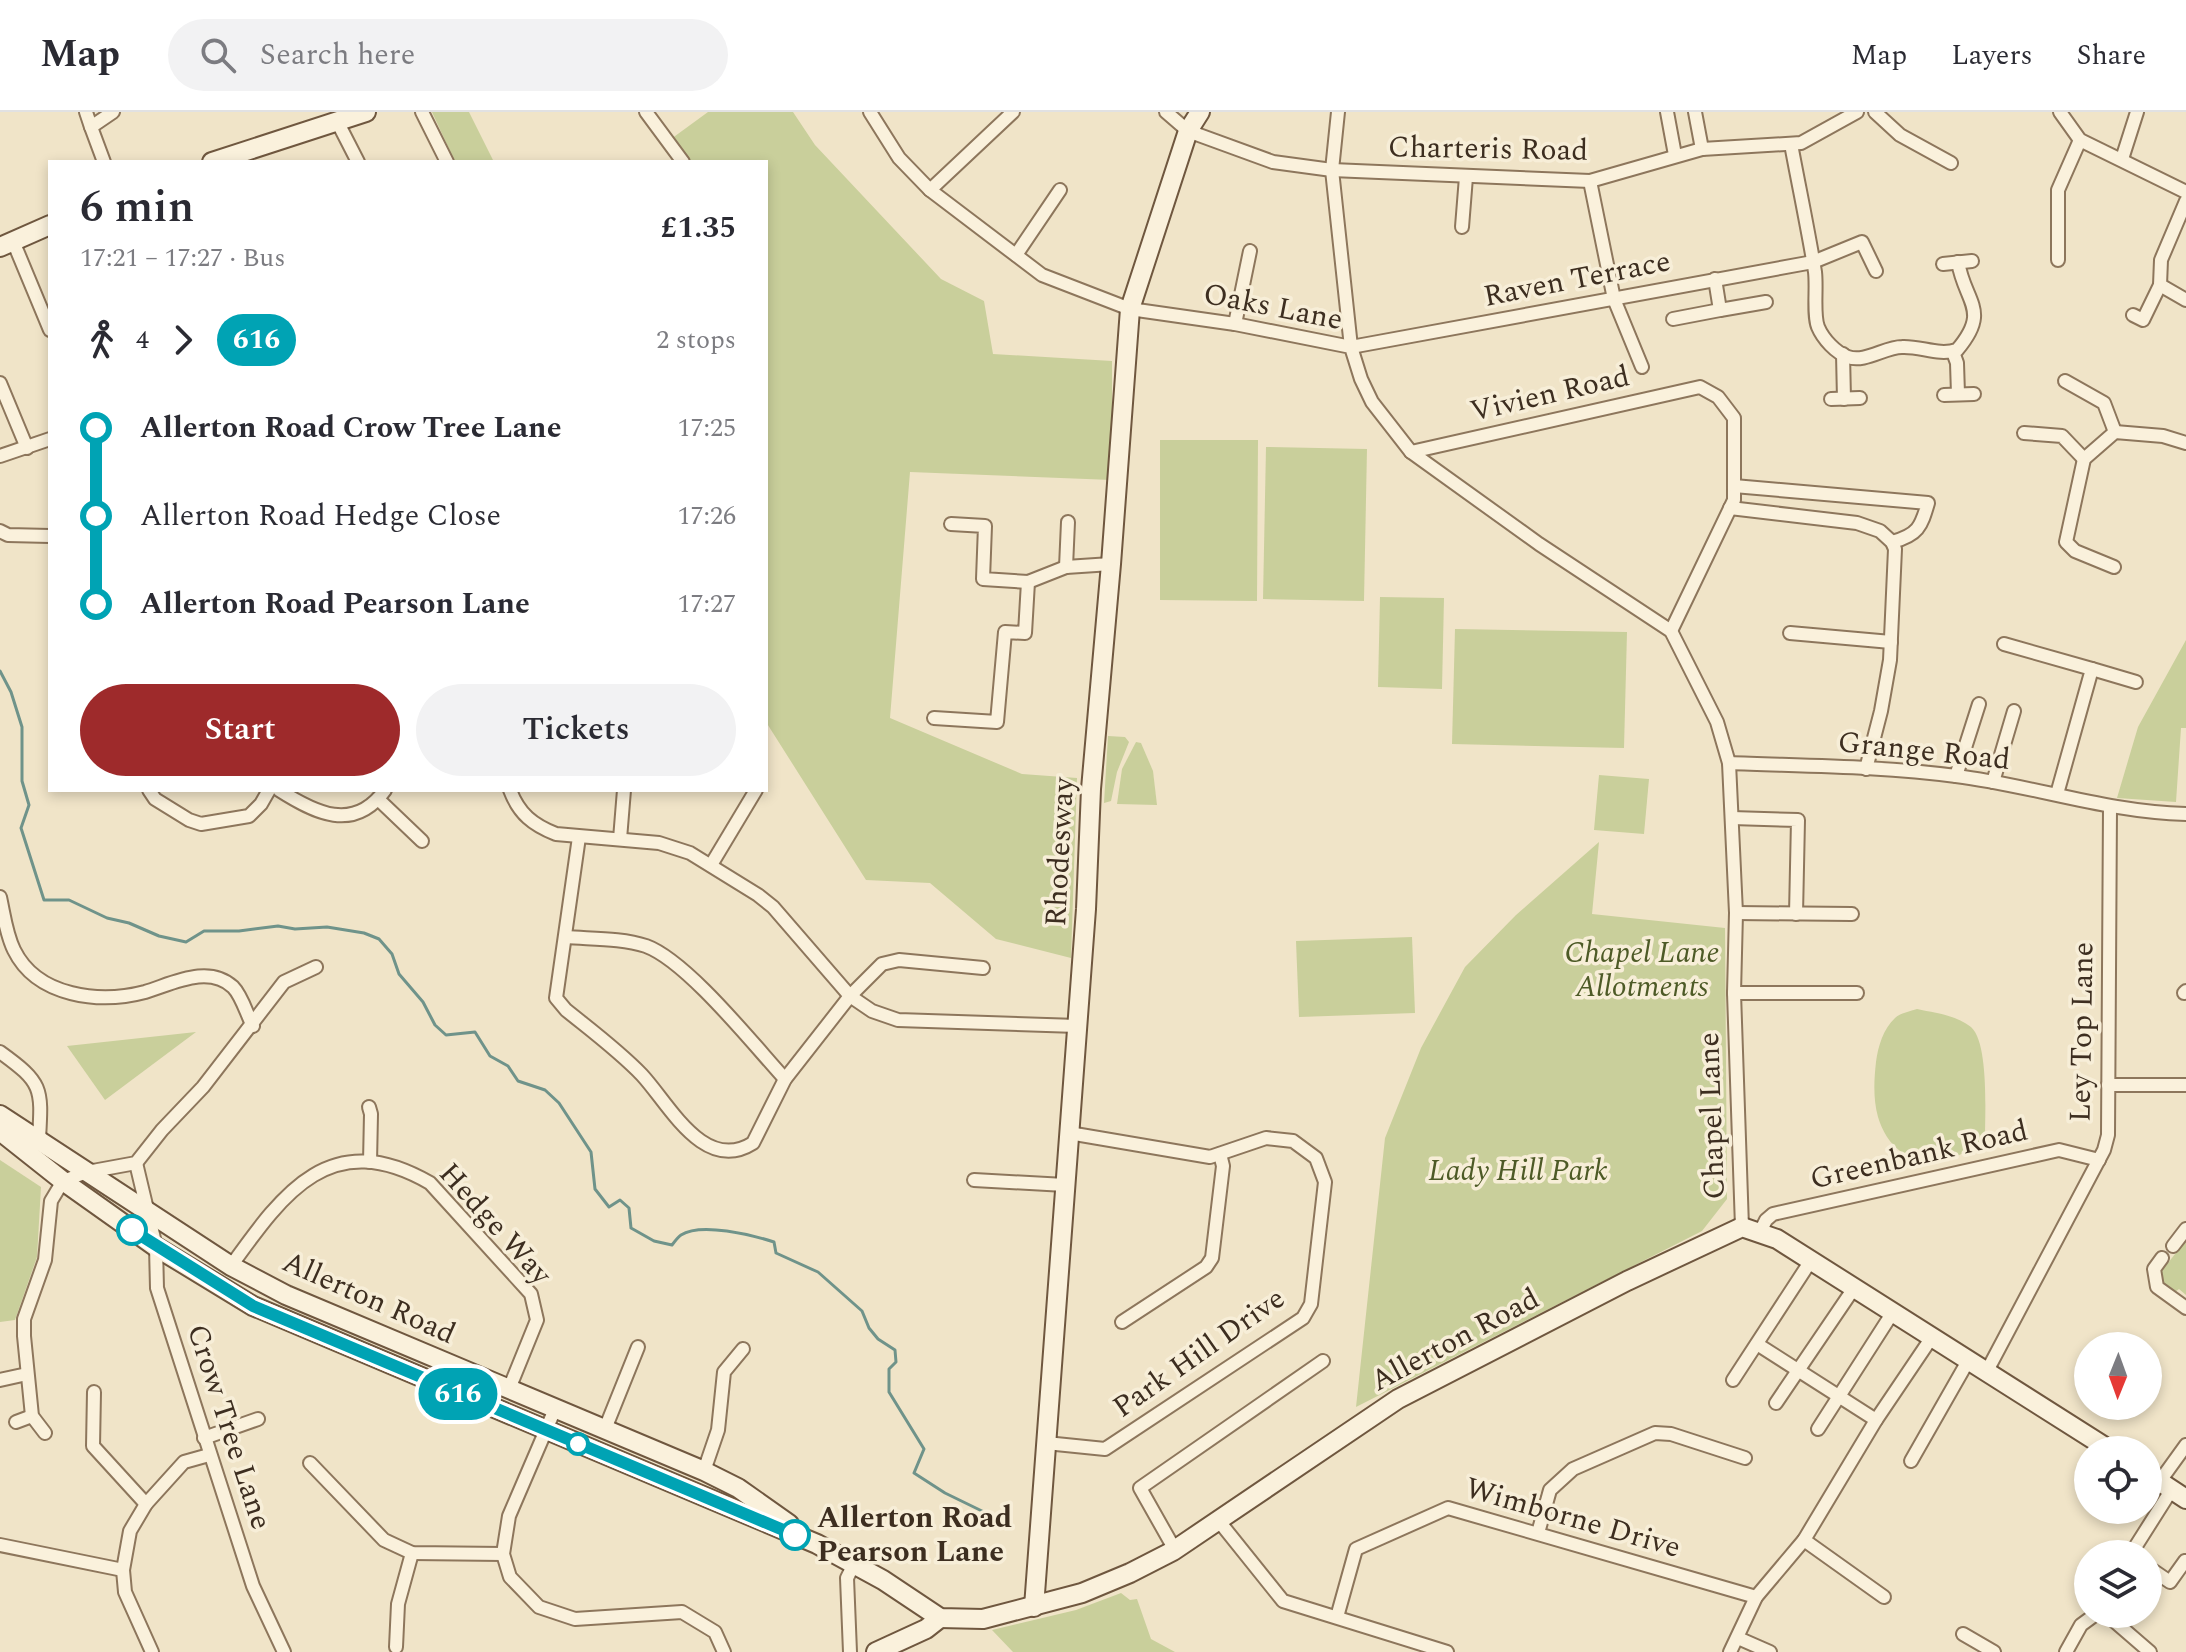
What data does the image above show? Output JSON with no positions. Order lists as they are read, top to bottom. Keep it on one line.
{"streets":{"street":["Charteris Road","Raven Terrace","Oaks Lane","Vivien Road","Grange Road","Rhodesway","Ley Top Lane","Chapel Lane","Greenbank Road","Hedge Way","Allerton Road","Park Hill Drive","Crow Tree Lane","Wimborne Drive"]},"crossings":[["Charteris Road","Rhodesway"],["Raven Terrace","Oaks Lane"],["Oaks Lane","Vivien Road"],["Oaks Lane","Grange Road"],["Oaks Lane","Rhodesway"],["Oaks Lane","Chapel Lane"],["Grange Road","Ley Top Lane"],["Grange Road","Chapel Lane"],["Rhodesway","Allerton Road"],["Rhodesway","Park Hill Drive"],["Ley Top Lane","Greenbank Road"],["Chapel Lane","Allerton Road"],["Hedge Way","Allerton Road"],["Allerton Road","Crow Tree Lane"]],"parks":["Chapel Lane Allotments","Lady Hill Park"],"places":["Allerton Road Pearson Lane"],"lines":["bus line 616"],"north":"bottom","page":{"header":"Map","search":"Search here","nav":["Map","Layers","Share"],"on_map":"616","heading":["6 min","17:21 – 17:27 · Bus","£1.35"],"legs":["4","616","2 stops"],"list":[{"name":"Allerton Road Crow Tree Lane","value":"17:25"},{"name":"Allerton Road Hedge Close","value":"17:26"},{"name":"Allerton Road Pearson Lane","value":"17:27"}],"buttons":["Start","Tickets"]}}
